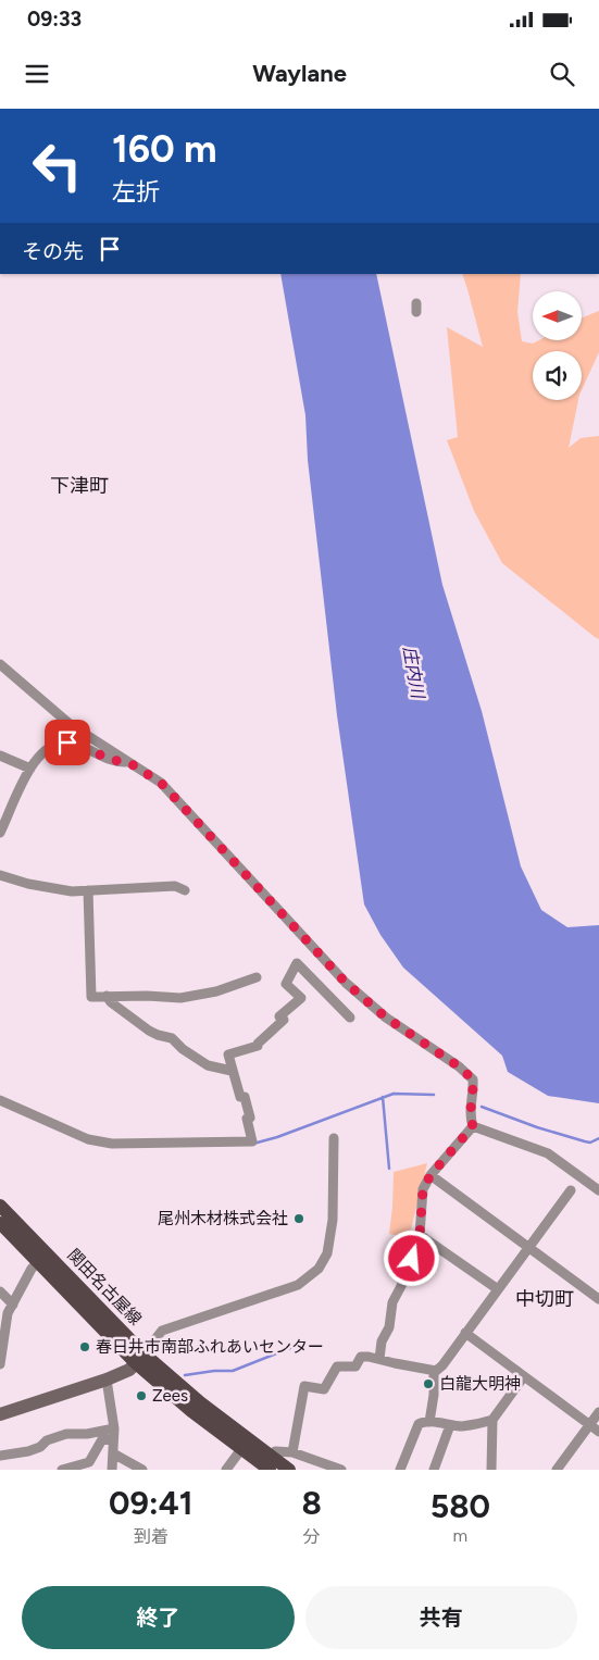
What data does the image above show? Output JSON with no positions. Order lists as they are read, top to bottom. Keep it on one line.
{"streets":{"main road":["関田名古屋線"]},"districts":["下津町","中切町"],"water":["庄内川"],"places":["尾州木材株式会社","春日井市南部ふれあいセンター","白龍大明神","Zees"],"north":"left","page":{"status":"09:33","header":"Waylane","turn":["160 m","左折"],"then":"その先","eta":["09:41","到着","8","分","580","m"],"buttons":["終了","共有"]}}
